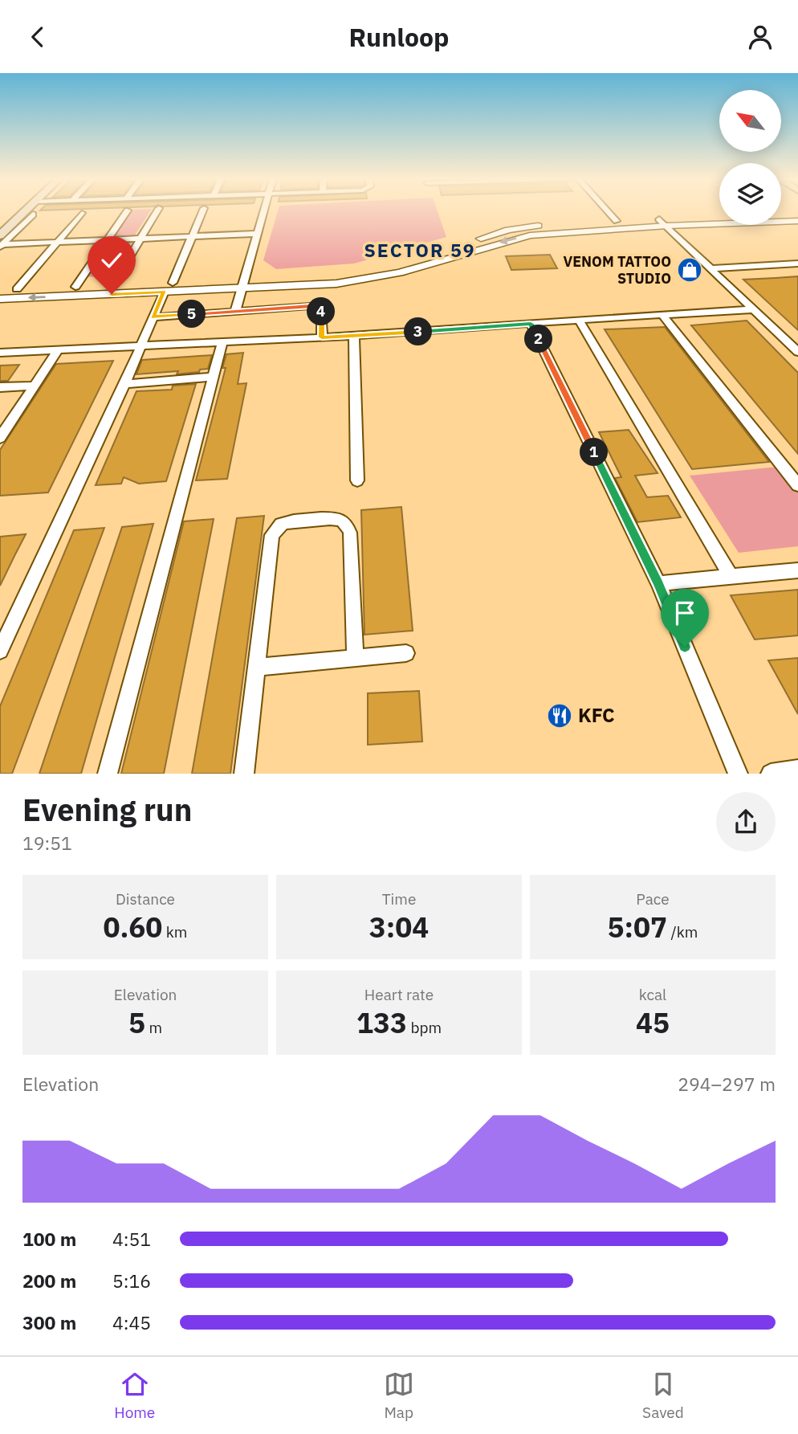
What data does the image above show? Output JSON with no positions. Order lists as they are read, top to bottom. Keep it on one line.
{"districts":["SECTOR 59"],"places":{"shop":["VENOM TATTOO STUDIO"],"restaurant":["KFC"]},"north":"top left","page":{"header":"Runloop","pins":["4","5","3","2","1"],"heading":["Evening run","19:51"],"stats":[["Distance","0.60 km"],["Time","3:04"],["Pace","5:07 /km"],["Elevation","5 m"],["Heart rate","133 bpm"],["kcal","45"]],"chart":["Elevation","294–297 m"],"list":[{"name":"100 m","note":"4:51"},{"name":"200 m","note":"5:16"},{"name":"300 m","note":"4:45"}],"tabs":["Home","Map","Saved"]}}
